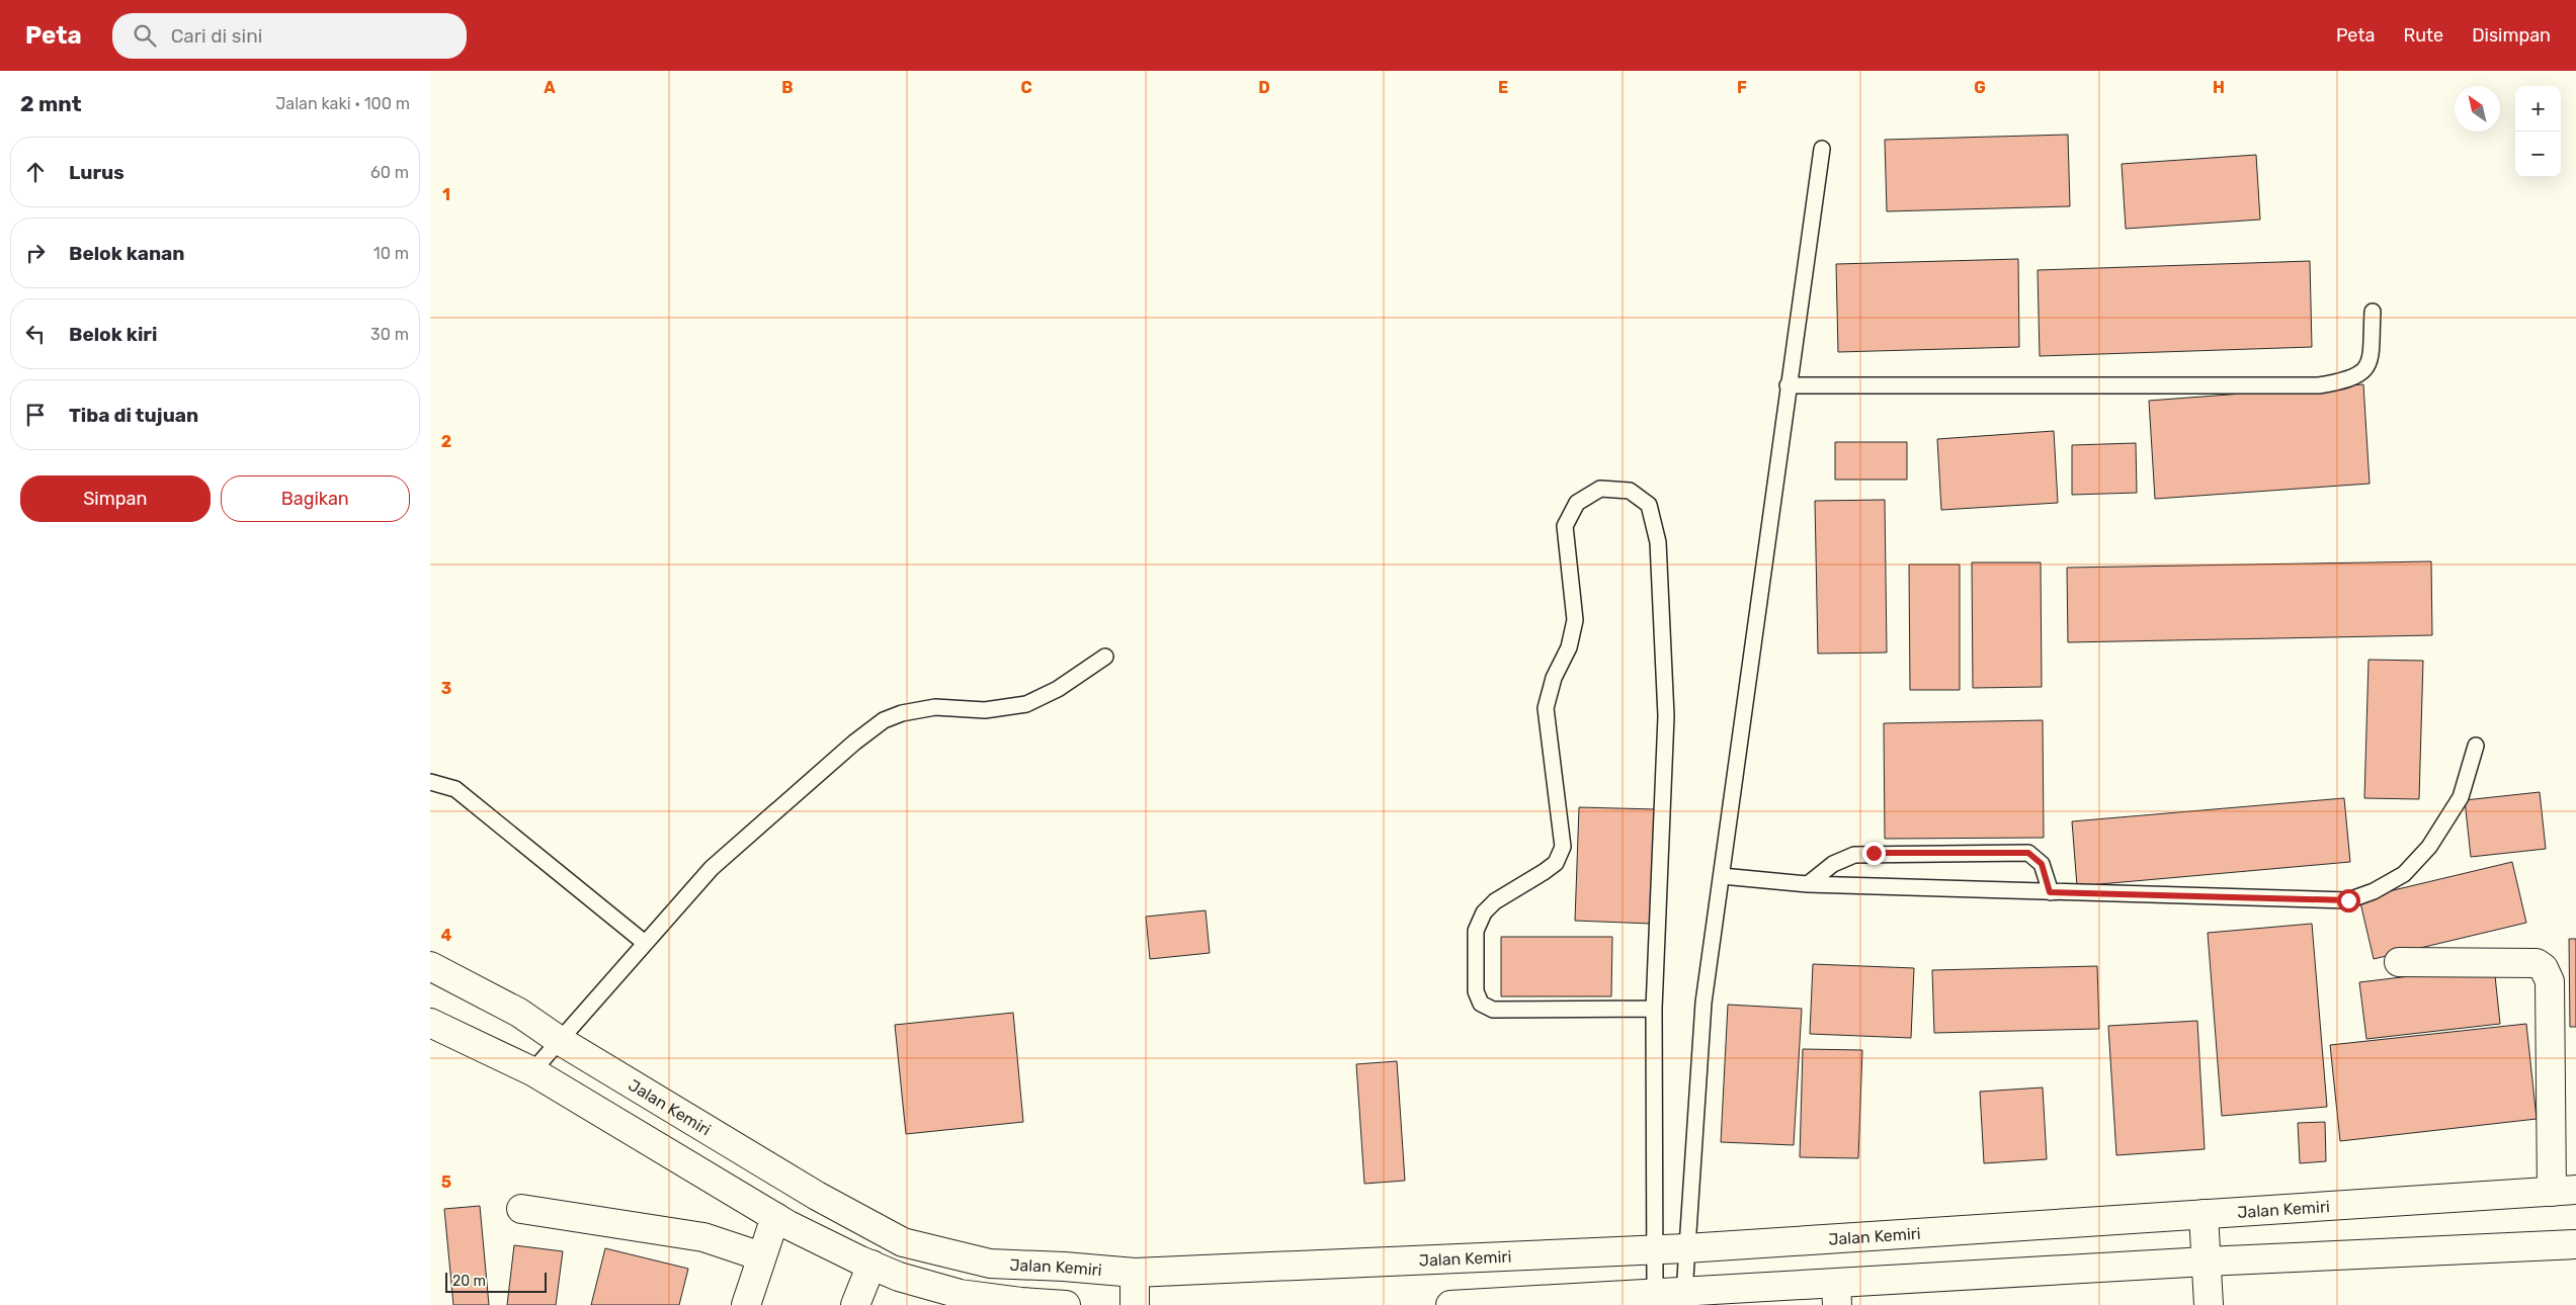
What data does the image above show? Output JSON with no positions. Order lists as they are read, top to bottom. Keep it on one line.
{"streets":{"main road":["Jalan Kemiri"]},"scale_bar":"20 m","north":"top left","page":{"header":"Peta","search":"Cari di sini","nav":["Peta","Rute","Disimpan"],"heading":["2 mnt","Jalan kaki · 100 m"],"map_buttons":["+","−"],"list":[["Lurus","60 m"],["Belok kanan","10 m"],["Belok kiri","30 m"],"Tiba di tujuan"],"buttons":["Simpan","Bagikan"],"scale":"20 m"},"grid":{"columns":["A","B","C","D","E","F","G","H"],"rows":["1","2","3","4","5"]}}
